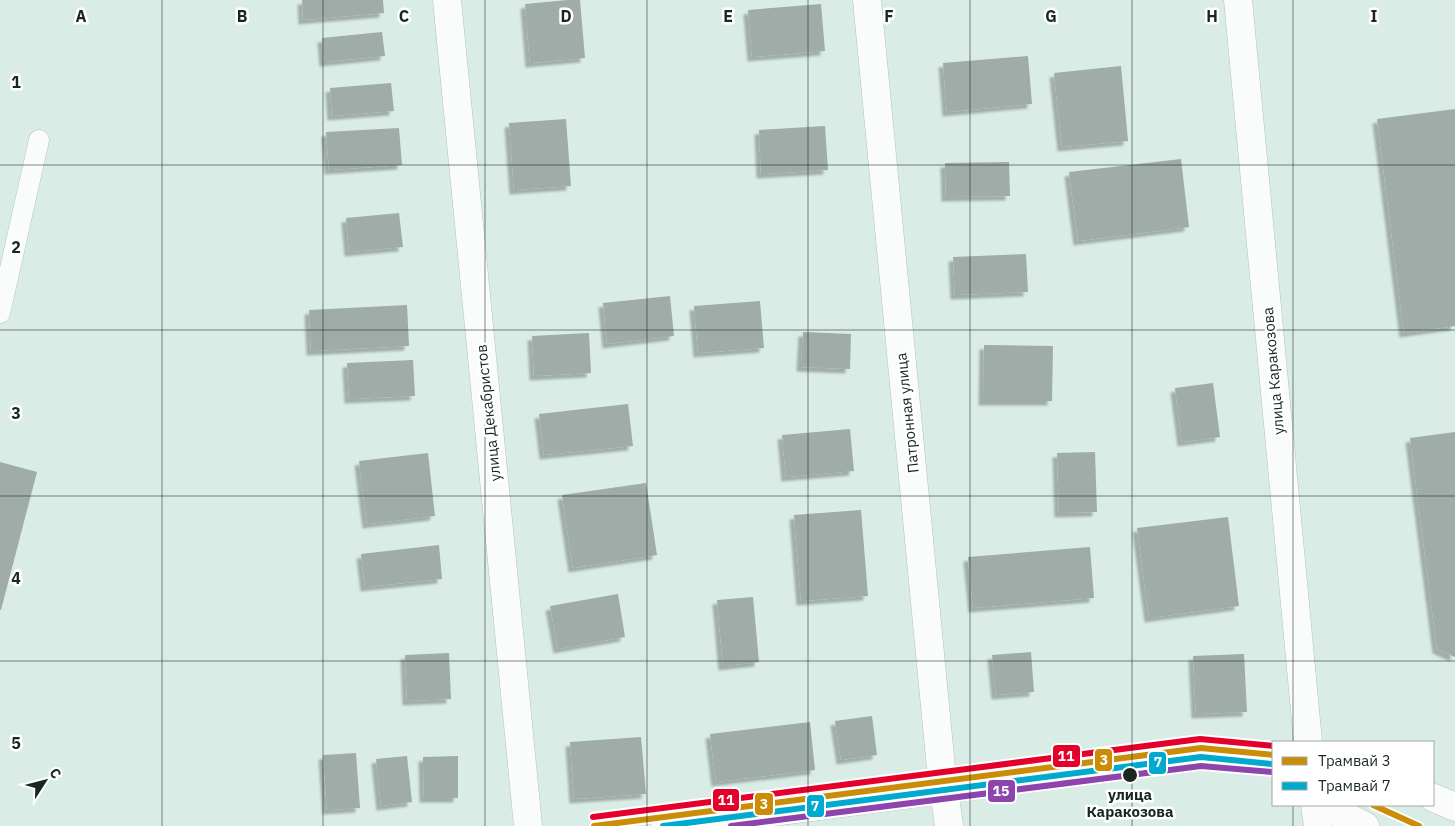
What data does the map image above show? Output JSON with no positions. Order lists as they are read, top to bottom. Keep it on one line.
{"streets":{"street":["улица Каракозова","улица Декабристов","Патронная улица"]},"places":["улица Каракозова"],"lines":["transit line 11","tram line 3","tram line 7","transit line 15"],"legend":["Трамвай 3","Трамвай 7"],"north":"top right","grid":{"columns":["A","B","C","D","E","F","G","H","I"],"rows":["1","2","3","4","5"]}}
